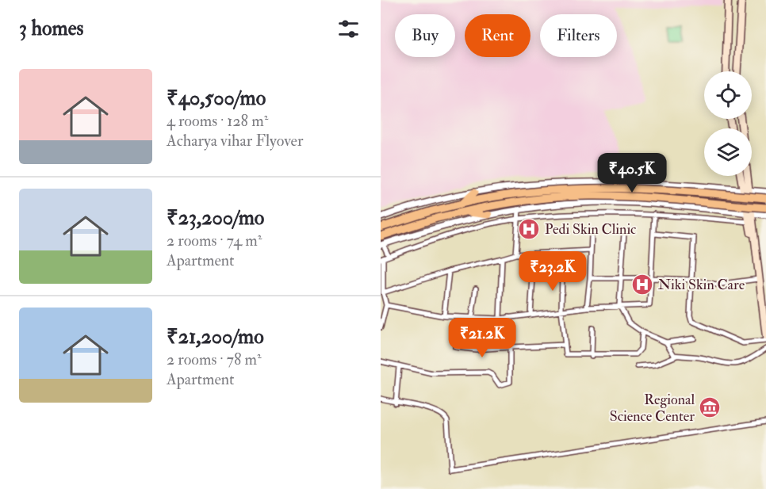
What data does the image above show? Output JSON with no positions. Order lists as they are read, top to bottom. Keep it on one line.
{"places":{"hospital":["Pedi Skin Clinic","Niki Skin Care"],"museum":["Regional Science Center"]},"page":{"heading":"3 homes","chip":["Buy","Rent","Filters"],"list":[{"name":"₹40,500/mo","note":"4 rooms · 128 m² · Acharya vihar Flyover"},{"name":"₹23,200/mo","note":"2 rooms · 74 m² · Apartment"},{"name":"₹21,200/mo","note":"2 rooms · 78 m² · Apartment"}],"price":["₹40.5K","₹23.2K","₹21.2K"]}}
